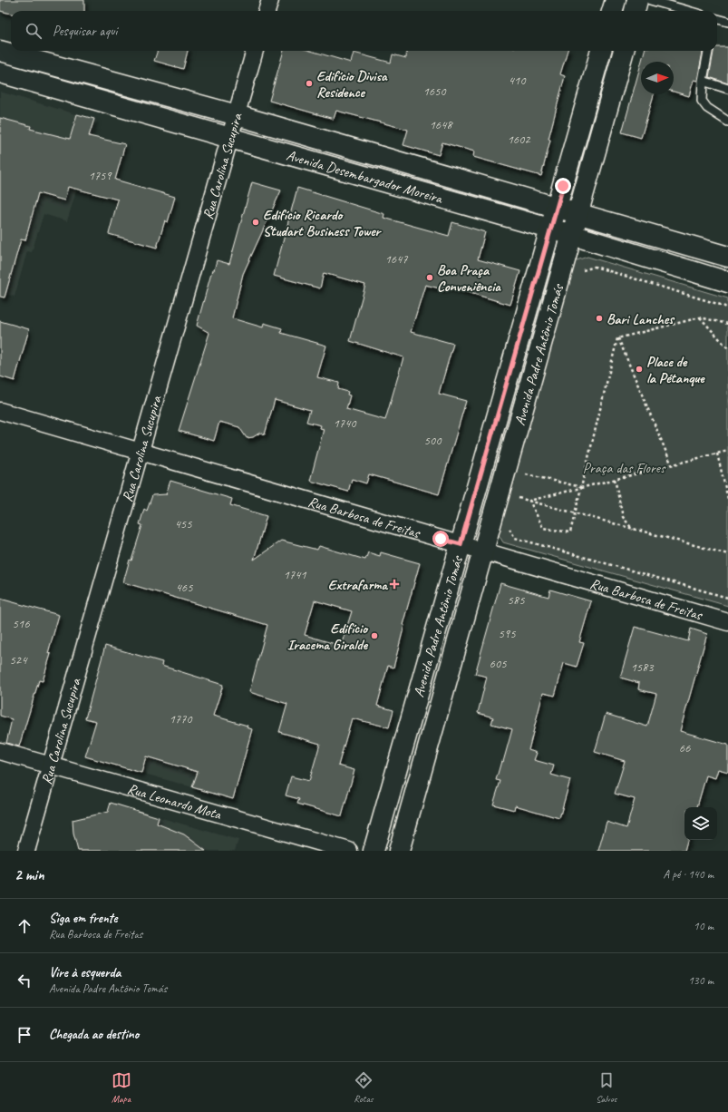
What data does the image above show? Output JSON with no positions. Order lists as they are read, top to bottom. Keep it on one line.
{"streets":{"main road":["Avenida Desembargador Moreira","Avenida Padre Antônio Tomás"],"street":["Rua Carolina Sucupira","Rua Barbosa de Freitas","Rua Leonardo Mota"]},"crossings":[["Rua Carolina Sucupira","Avenida Desembargador Moreira"],["Rua Carolina Sucupira","Rua Barbosa de Freitas"],["Rua Carolina Sucupira","Rua Leonardo Mota"],["Avenida Desembargador Moreira","Avenida Padre Antônio Tomás"],["Avenida Padre Antônio Tomás","Rua Barbosa de Freitas"]],"parks":["Praça das Flores"],"places":{"other":["Edifício Divisa Residence","Edifício Ricardo Studart Business Tower","Boa Praça Conveniência","Bari Lanches","Place de la Pétanque","Edifício Iracema Giralde"],"health":["Extrafarma"]},"house_numbers":["410","1650","1648","1602","1759","1647","1740","500","455","1741","465","585","516","595","524","605","1583","1770","66"],"north":"right","page":{"search":"Pesquisar aqui","heading":["2 min","A pé · 140 m"],"list":[["Siga em frente","Rua Barbosa de Freitas","10 m"],["Vire à esquerda","Avenida Padre Antônio Tomás","130 m"],"Chegada ao destino"],"nav":["Mapa","Rotas","Salvos"]}}
